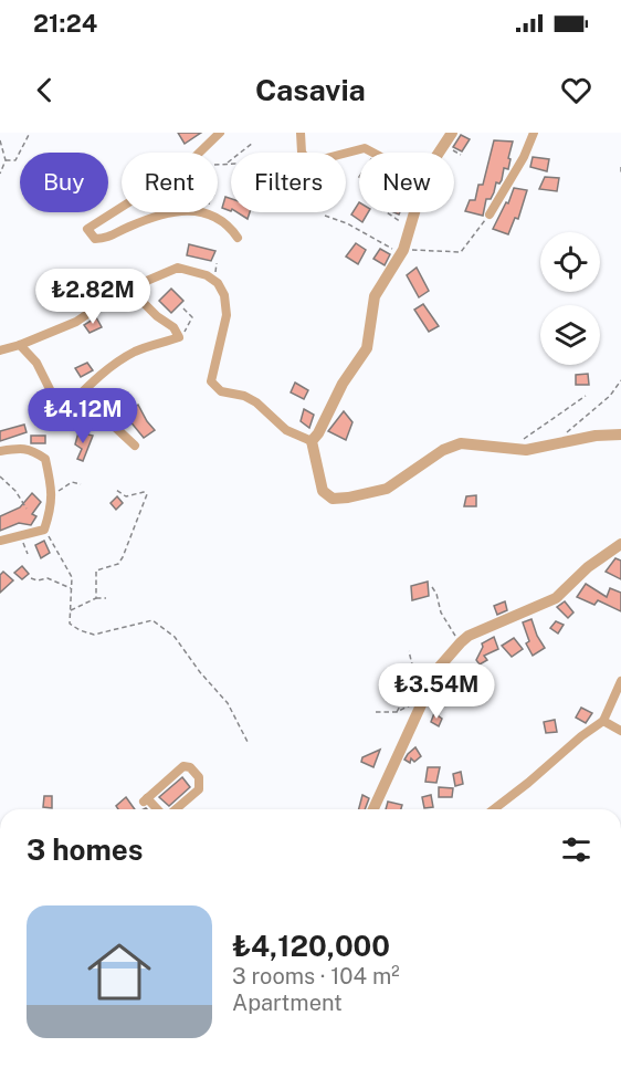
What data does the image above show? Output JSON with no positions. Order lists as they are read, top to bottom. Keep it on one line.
{"page":{"status":"21:24","header":"Casavia","chip":["Buy","Rent","Filters","New"],"price":["₺2.82M","₺4.12M","₺3.54M"],"heading":"3 homes","list":[{"name":"₺4,120,000","note":"3 rooms · 104 m² · Apartment"}]}}
